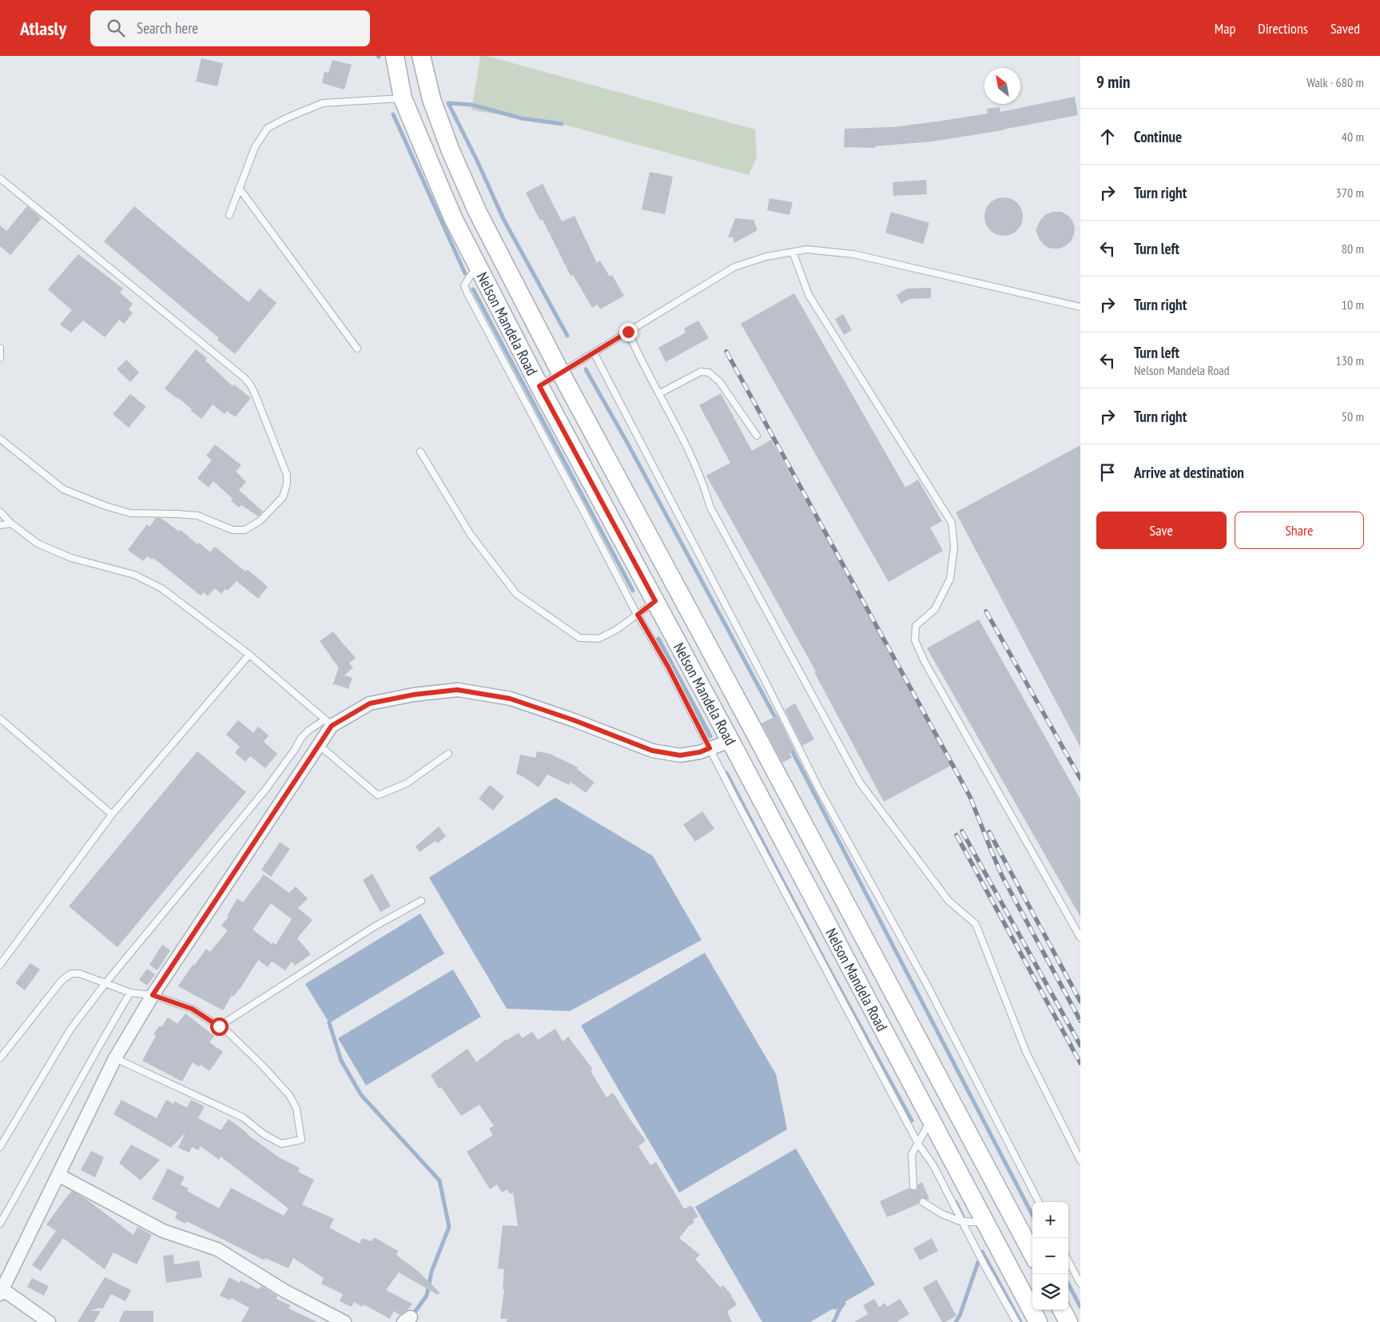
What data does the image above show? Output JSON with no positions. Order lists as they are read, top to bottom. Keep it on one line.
{"streets":{"main road":["Nelson Mandela Road"]},"north":"top left","page":{"header":"Atlasly","search":"Search here","nav":["Map","Directions","Saved"],"heading":["9 min","Walk · 680 m"],"list":[["Continue","40 m"],["Turn right","370 m"],["Turn left","80 m"],["Turn right","10 m"],["Turn left","Nelson Mandela Road","130 m"],["Turn right","50 m"],"Arrive at destination"],"buttons":["Save","Share"],"map_buttons":["+","−"]}}
